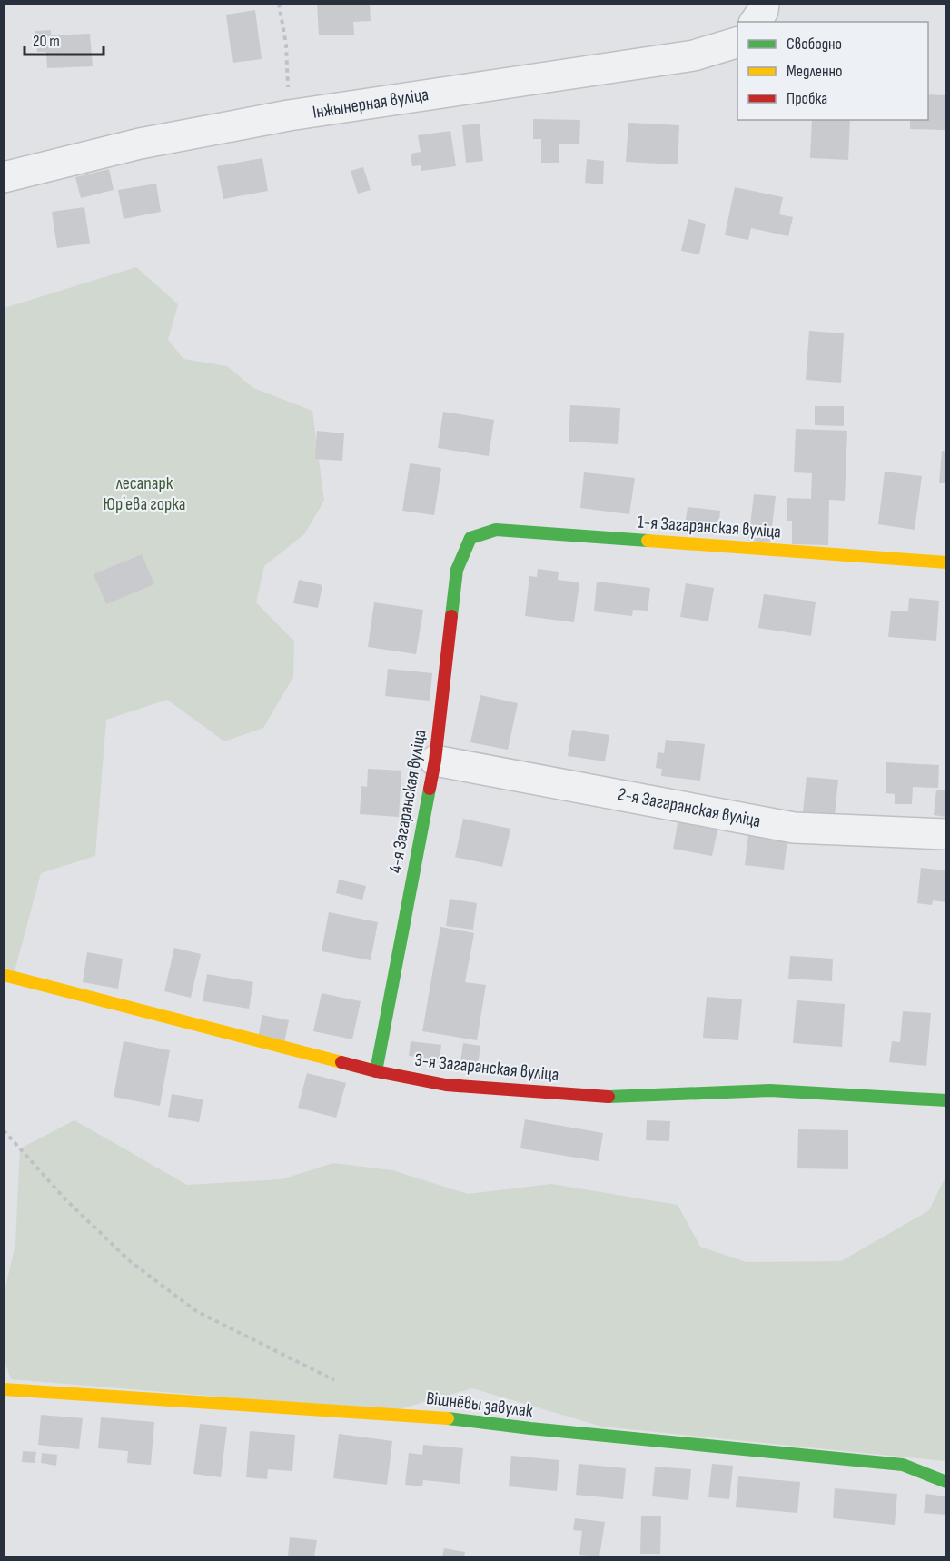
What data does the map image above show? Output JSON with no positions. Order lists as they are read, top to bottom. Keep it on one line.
{"streets":{"street":["Інжынерная вуліца","1-я Загаранская вуліца","4-я Загаранская вуліца","2-я Загаранская вуліца","3-я Загаранская вуліца","Вішнёвы завулак"]},"crossings":[["1-я Загаранская вуліца","4-я Загаранская вуліца"],["4-я Загаранская вуліца","2-я Загаранская вуліца"],["4-я Загаранская вуліца","3-я Загаранская вуліца"]],"parks":["лесапарк Юрʼева горка"],"legend":["Свободно","Медленно","Пробка"],"scale_bar":"20 m"}
